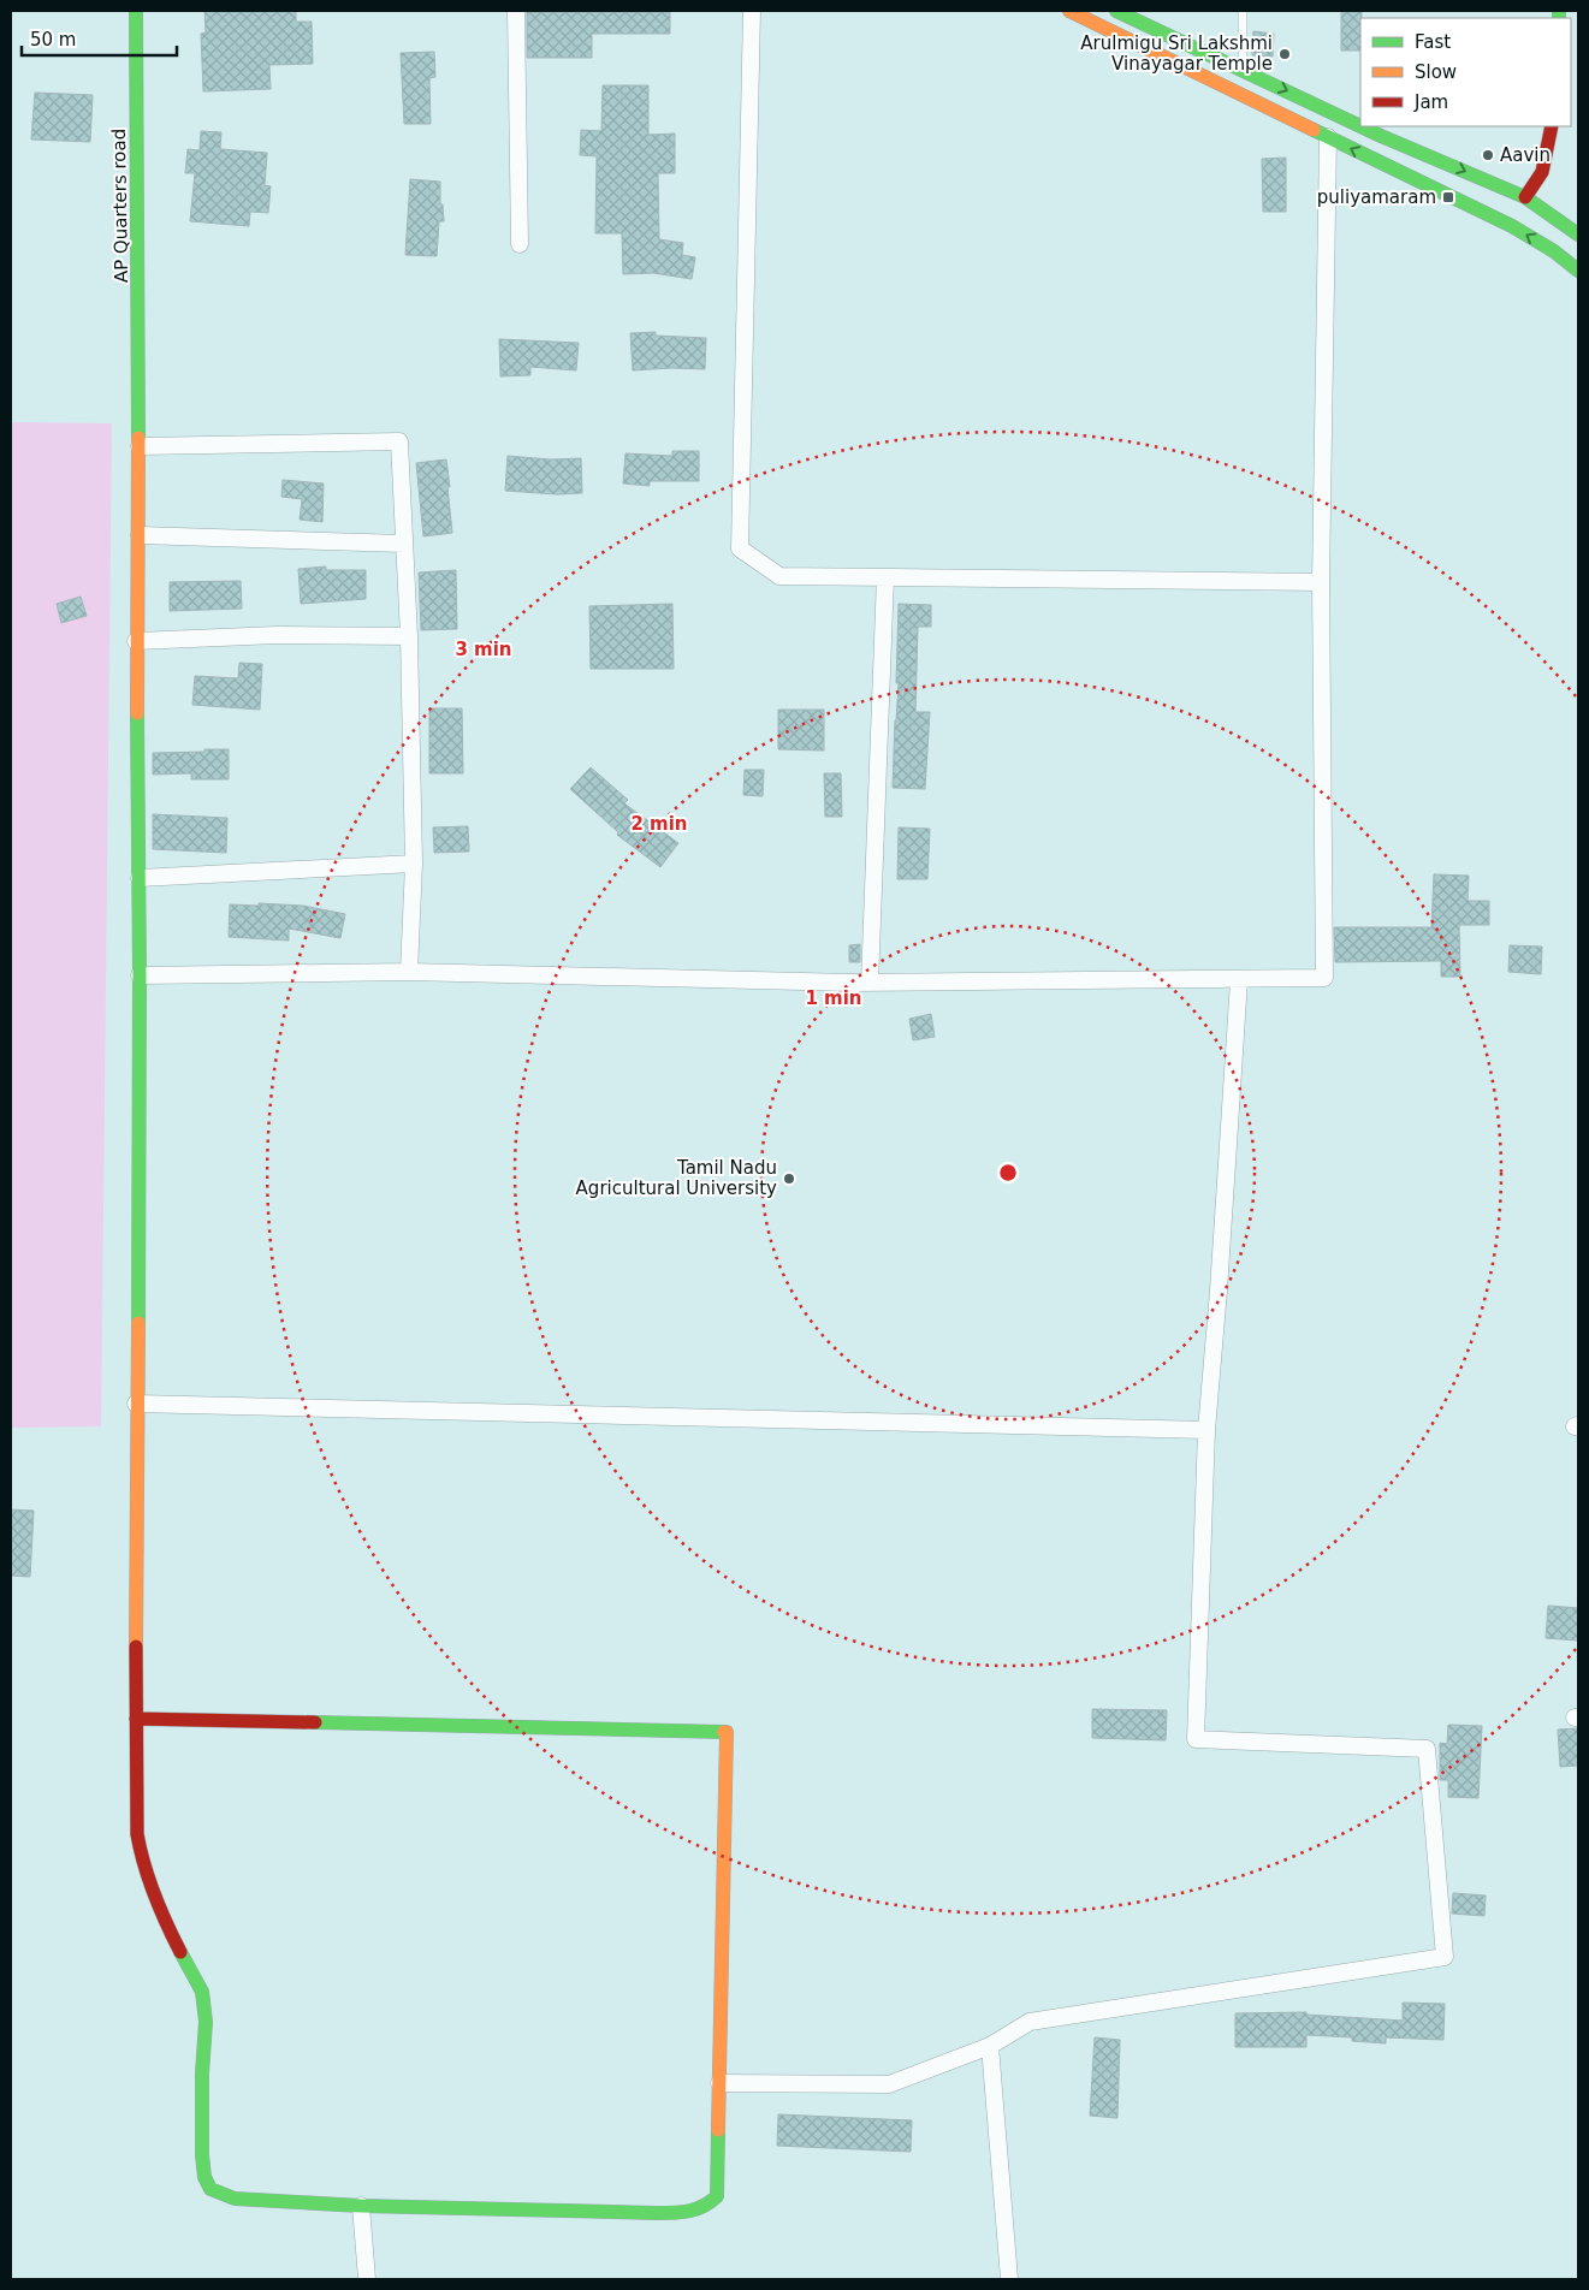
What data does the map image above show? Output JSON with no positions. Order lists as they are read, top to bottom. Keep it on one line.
{"streets":{"street":["AP Quarters road"]},"places":{"other":["Arulmigu Sri Lakshmi Vinayagar Temple","Aavin","Tamil Nadu Agricultural University"],"transit":["puliyamaram"]},"legend":["Fast","Slow","Jam"],"scale_bar":"50 m","rings":["3 min","2 min","1 min"]}
